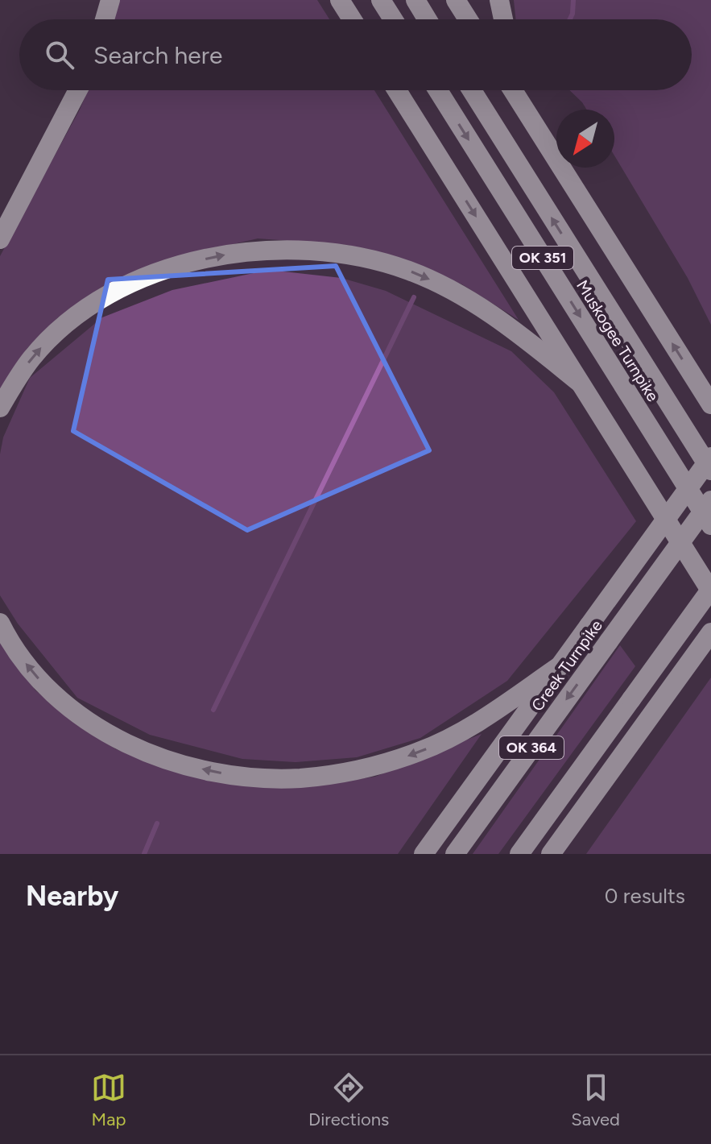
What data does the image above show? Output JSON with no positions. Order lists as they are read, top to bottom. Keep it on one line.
{"streets":{"highway":["OK 351","Muskogee Turnpike","Creek Turnpike","OK 364"]},"north":"bottom left","page":{"search":"Search here","heading":["Nearby","0 results"],"nav":["Map","Directions","Saved"]}}
